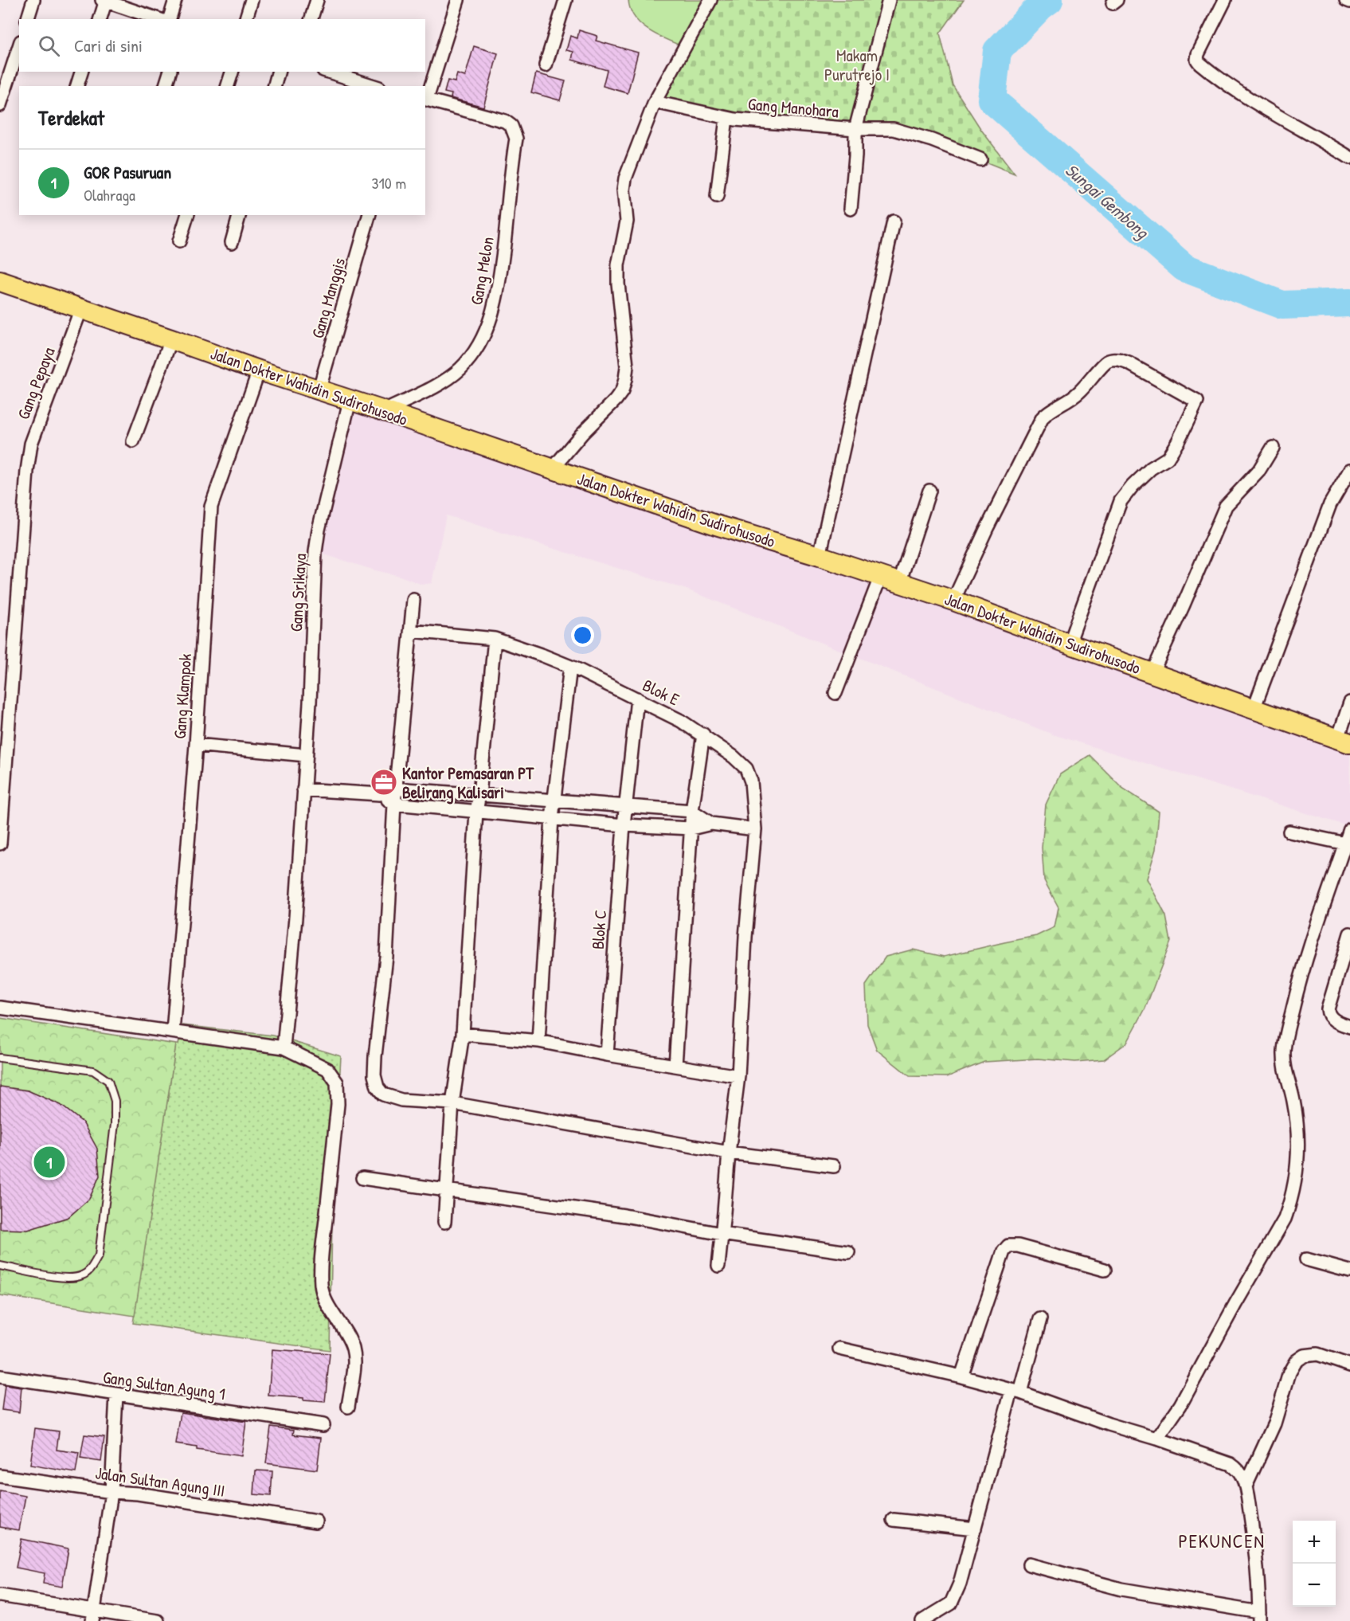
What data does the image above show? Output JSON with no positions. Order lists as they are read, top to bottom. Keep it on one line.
{"streets":{"main road":["Jalan Dokter Wahidin Sudirohusodo"],"street":["Gang Manohara","Gang Melon","Gang Manggis","Gang Pepaya","Gang Srikaya","Blok E","Gang Klampok","Blok C","Gang Sultan Agung 1","Jalan Sultan Agung III"]},"crossings":[["Gang Melon","Jalan Dokter Wahidin Sudirohusodo"],["Gang Manggis","Jalan Dokter Wahidin Sudirohusodo"],["Gang Pepaya","Jalan Dokter Wahidin Sudirohusodo"],["Jalan Dokter Wahidin Sudirohusodo","Gang Srikaya"],["Jalan Dokter Wahidin Sudirohusodo","Gang Klampok"],["Blok E","Blok C"]],"districts":["PEKUNCEN"],"water":["Sungai Gembong"],"parks":["Makam Purutrejo I"],"places":{"office":["Kantor Pemasaran PT Belirang Kalisari"]},"page":{"search":"Cari di sini","heading":"Terdekat","list":[{"mark":"1","name":"GOR Pasuruan","note":"Olahraga","value":"310 m"}],"pins":"1","map_buttons":["+","−"]}}
